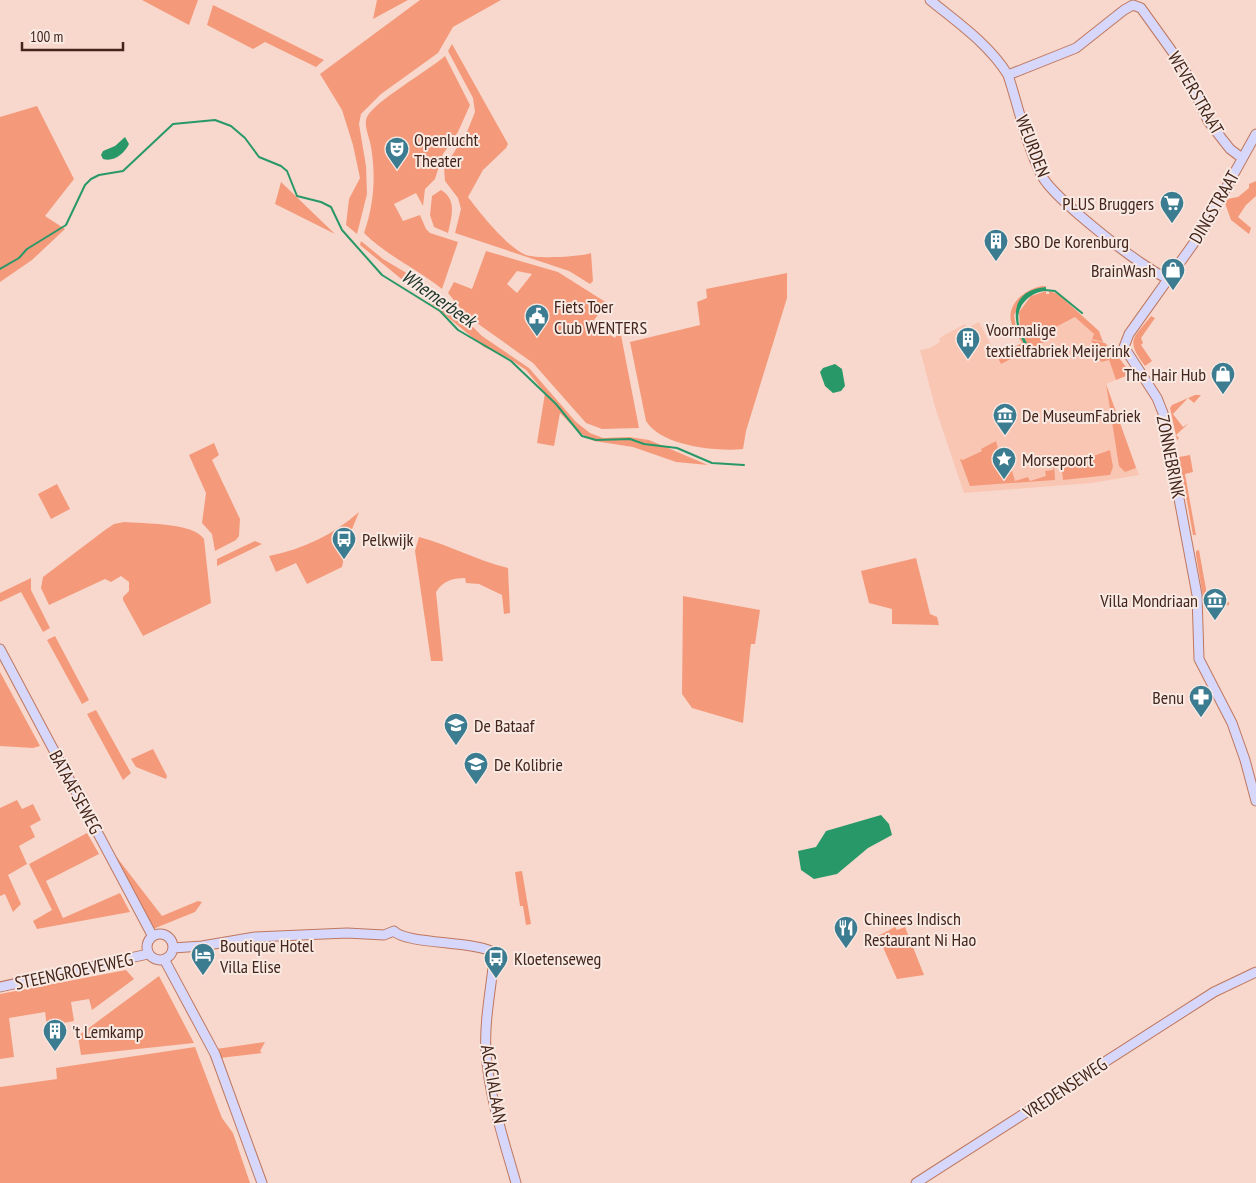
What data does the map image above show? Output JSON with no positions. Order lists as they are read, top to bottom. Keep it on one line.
{"streets":{"street":["WEVERSTRAAT","WEURDEN","DINGSTRAAT","ZONNEBRINK","BATAAFSEWEG","STEENGROEVEWEG","ACACIALAAN","VREDENSEWEG"]},"crossings":[["WEVERSTRAAT","WEURDEN"],["WEVERSTRAAT","DINGSTRAAT"],["WEURDEN","DINGSTRAAT"],["WEURDEN","ZONNEBRINK"],["DINGSTRAAT","ZONNEBRINK"],["BATAAFSEWEG","STEENGROEVEWEG"],["BATAAFSEWEG","ACACIALAAN"],["STEENGROEVEWEG","ACACIALAAN"]],"water":["Whemerbeek"],"places":{"theatre":["Openlucht Theater"],"supermarket":["PLUS Bruggers"],"building":["SBO De Korenburg","Voormalige textielfabriek Meijerink","'t Lemkamp"],"shop":["BrainWash","The Hair Hub"],"public building":["Fiets Toer Club WENTERS"],"museum":["De MuseumFabriek","Villa Mondriaan"],"place":["Morsepoort"],"bus stop":["Pelkwijk","Kloetenseweg"],"pharmacy":["Benu"],"school or university":["De Bataaf","De Kolibrie"],"restaurant":["Chinees Indisch Restaurant Ni Hao"],"hotel":["Boutique Hotel Villa Elise"]},"scale_bar":"100 m"}
